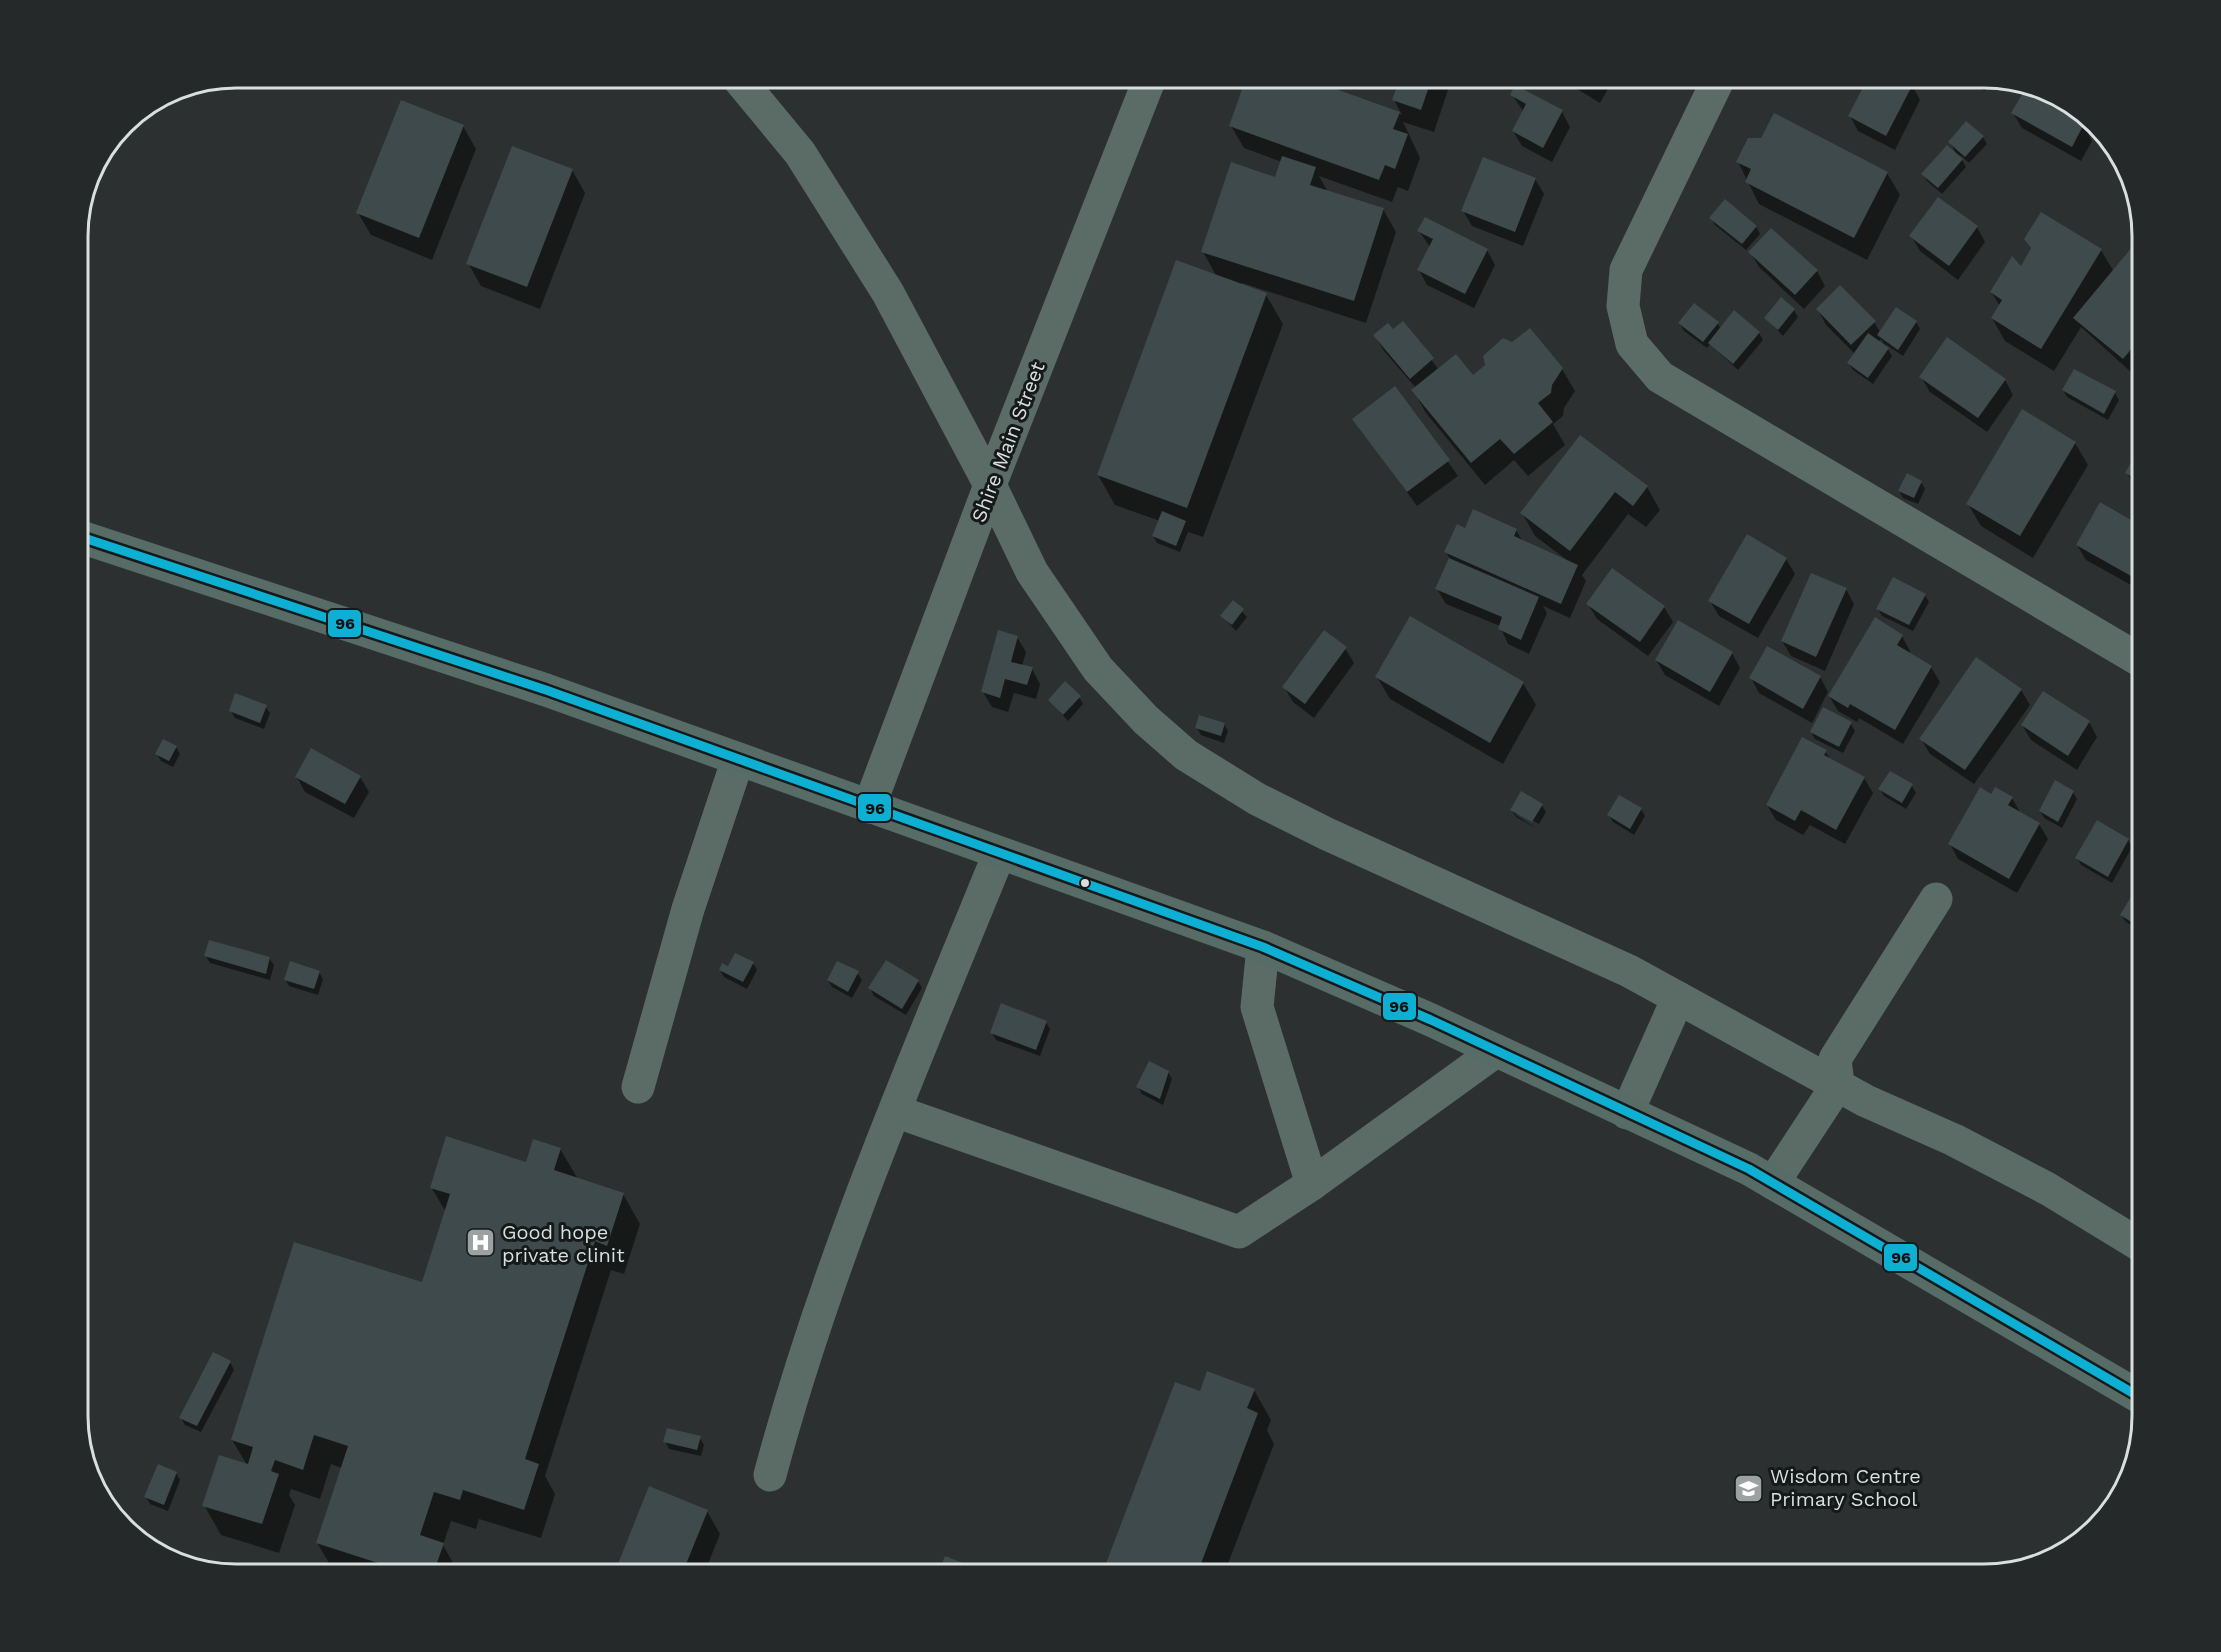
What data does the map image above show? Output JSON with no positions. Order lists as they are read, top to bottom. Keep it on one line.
{"streets":{"street":["Shire Main Street"]},"places":{"hospital":["Good hope private clinit"],"school or university":["Wisdom Centre Primary School"]},"lines":["transit line 96"]}
